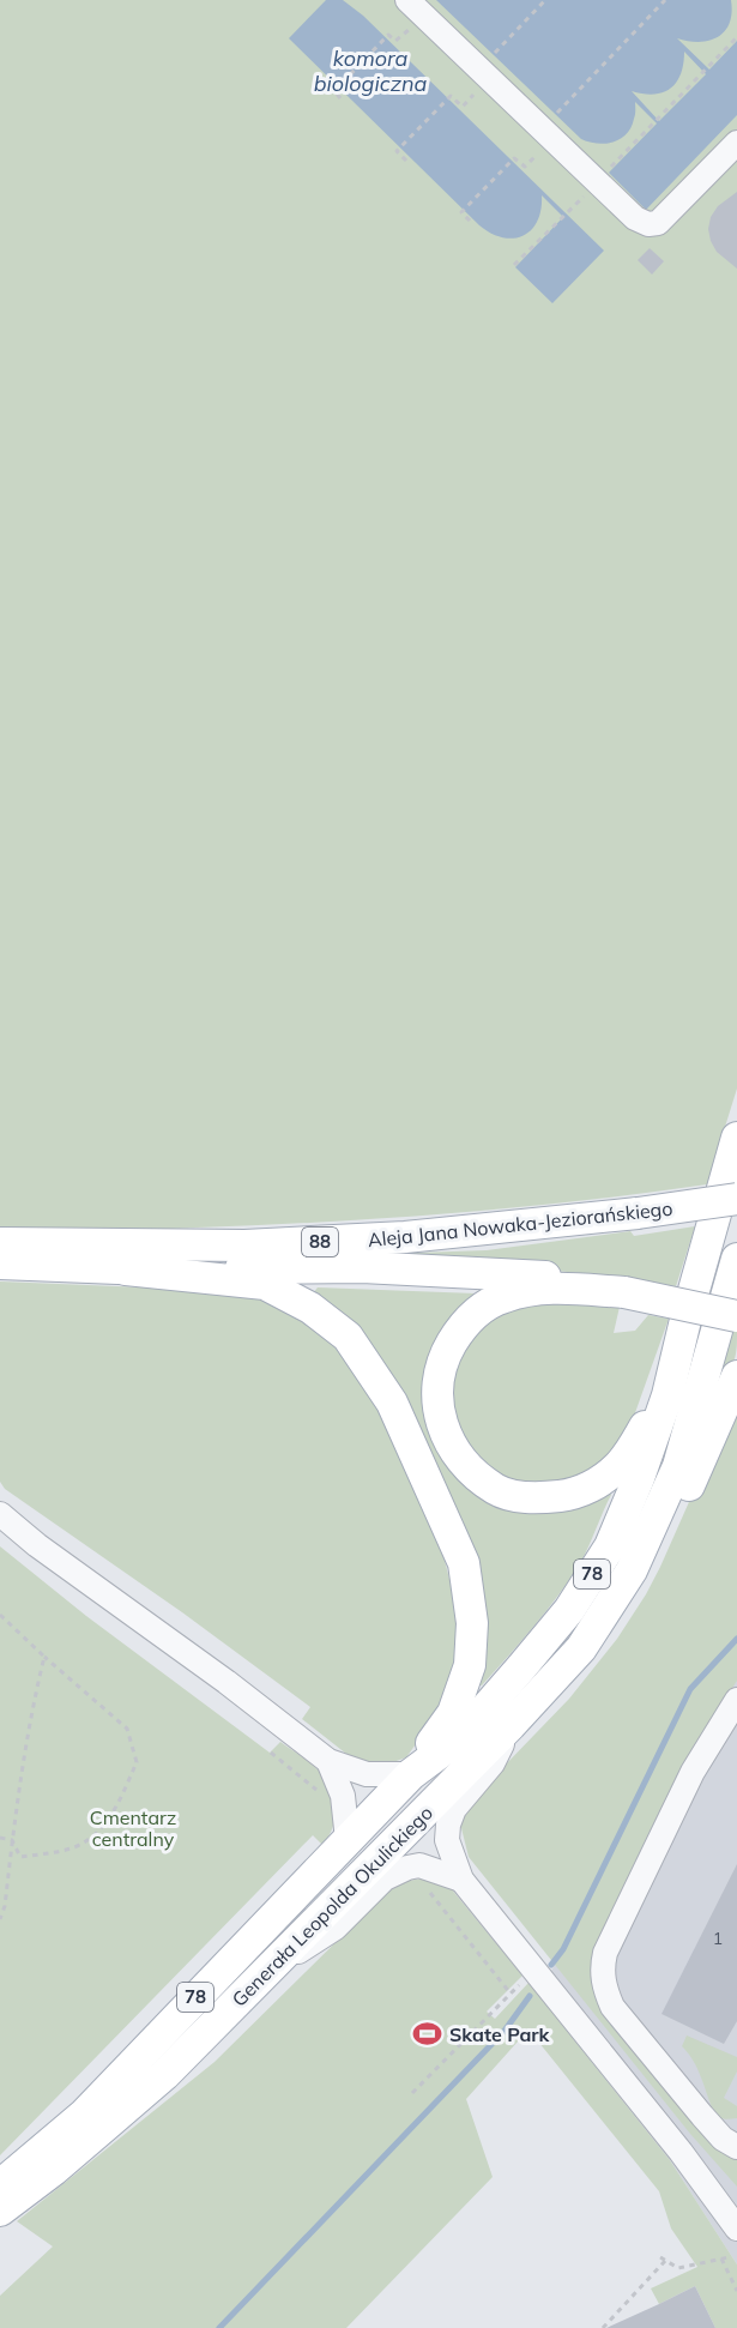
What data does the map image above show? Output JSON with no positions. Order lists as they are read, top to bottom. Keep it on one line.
{"streets":{"main road":["Aleja Jana Nowaka-Jeziorańskiego","88","78","Generała Leopolda Okulickiego"]},"crossings":[["78","Generała Leopolda Okulickiego"]],"water":["komora biologiczna"],"parks":["Cmentarz centralny"],"places":{"sports":["Skate Park"]},"house_numbers":["1"]}
